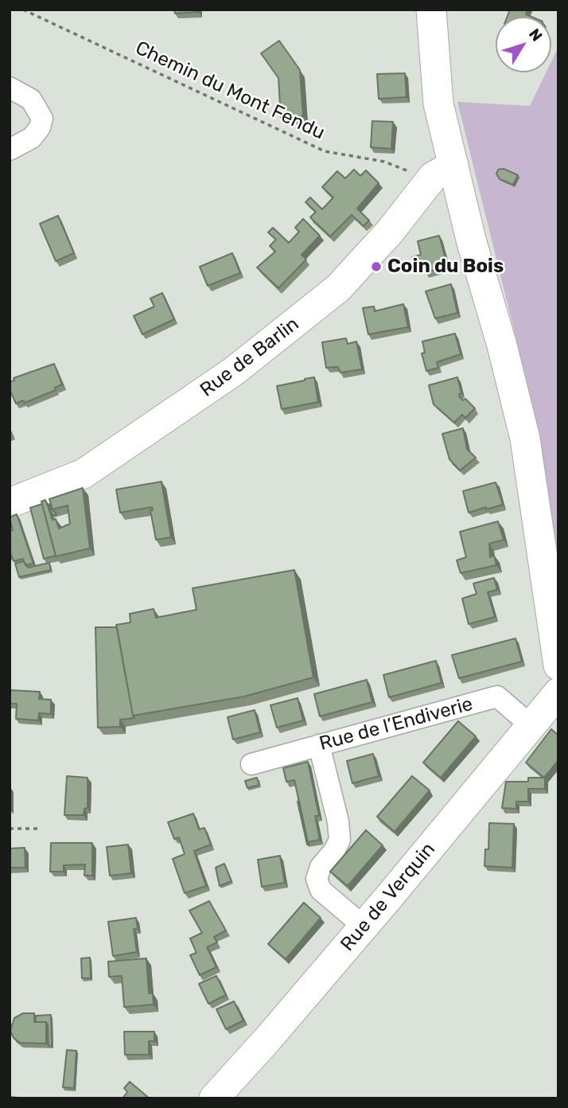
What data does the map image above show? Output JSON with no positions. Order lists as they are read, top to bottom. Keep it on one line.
{"streets":{"street":["Rue de Barlin","Rue de l’Endiverie","Rue de Verquin"],"path":["Chemin du Mont Fendu"]},"crossings":[["Chemin du Mont Fendu","Rue de Barlin"],["Rue de l’Endiverie","Rue de Verquin"]],"places":["Coin du Bois"],"north":"top right"}
